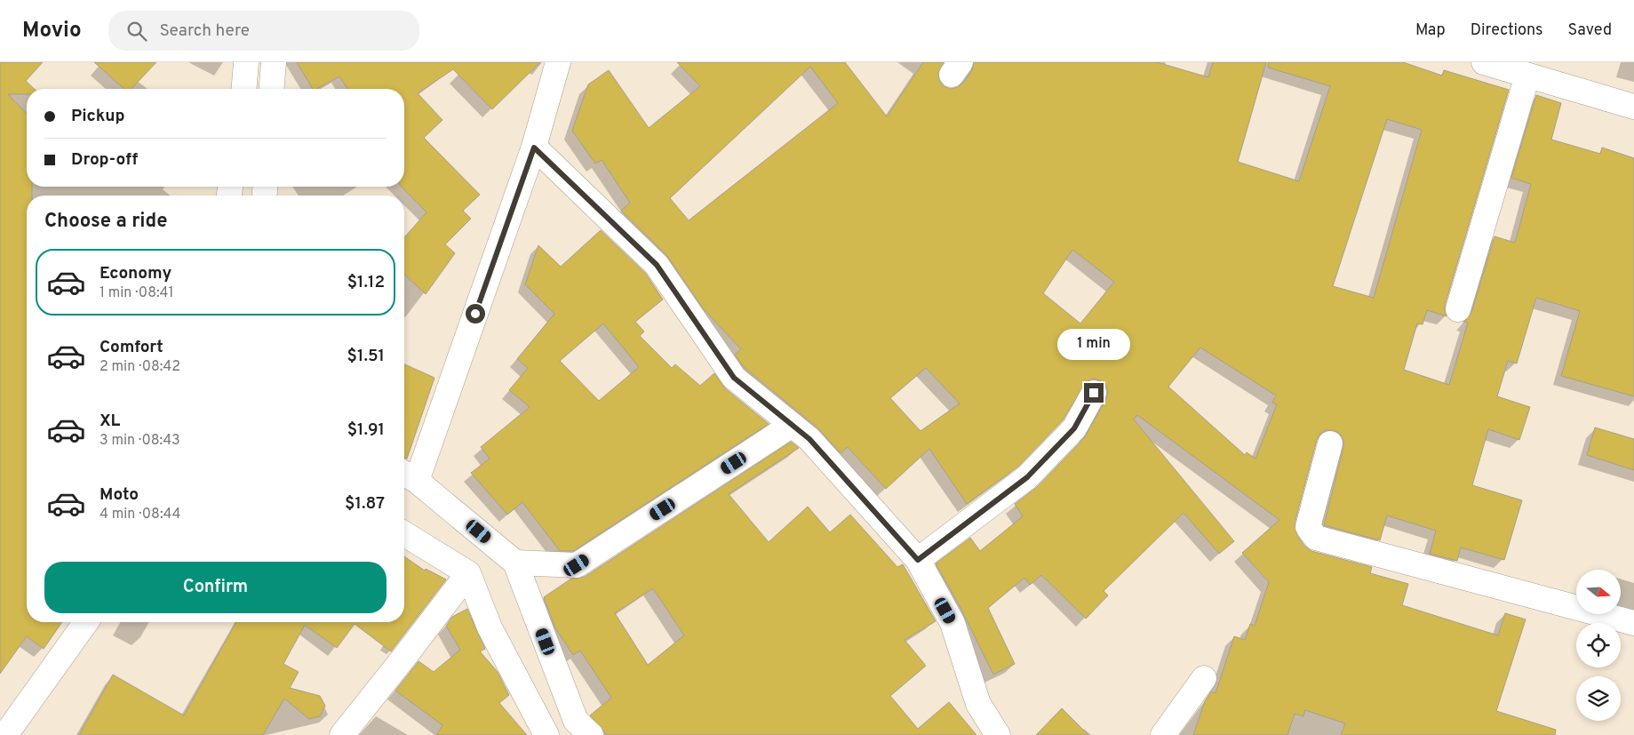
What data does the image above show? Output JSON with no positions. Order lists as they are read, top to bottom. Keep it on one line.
{"north":"right","page":{"header":"Movio","search":"Search here","nav":["Map","Directions","Saved"],"banner":["Pickup","Drop-off"],"heading":"Choose a ride","list":[{"name":"Economy","note":"1 min · 08:41","value":"$1.12"},{"name":"Comfort","note":"2 min · 08:42","value":"$1.51"},{"name":"XL","note":"3 min · 08:43","value":"$1.91"},{"name":"Moto","note":"4 min · 08:44","value":"$1.87"}],"bubble":"1 min","buttons":"Confirm"}}
